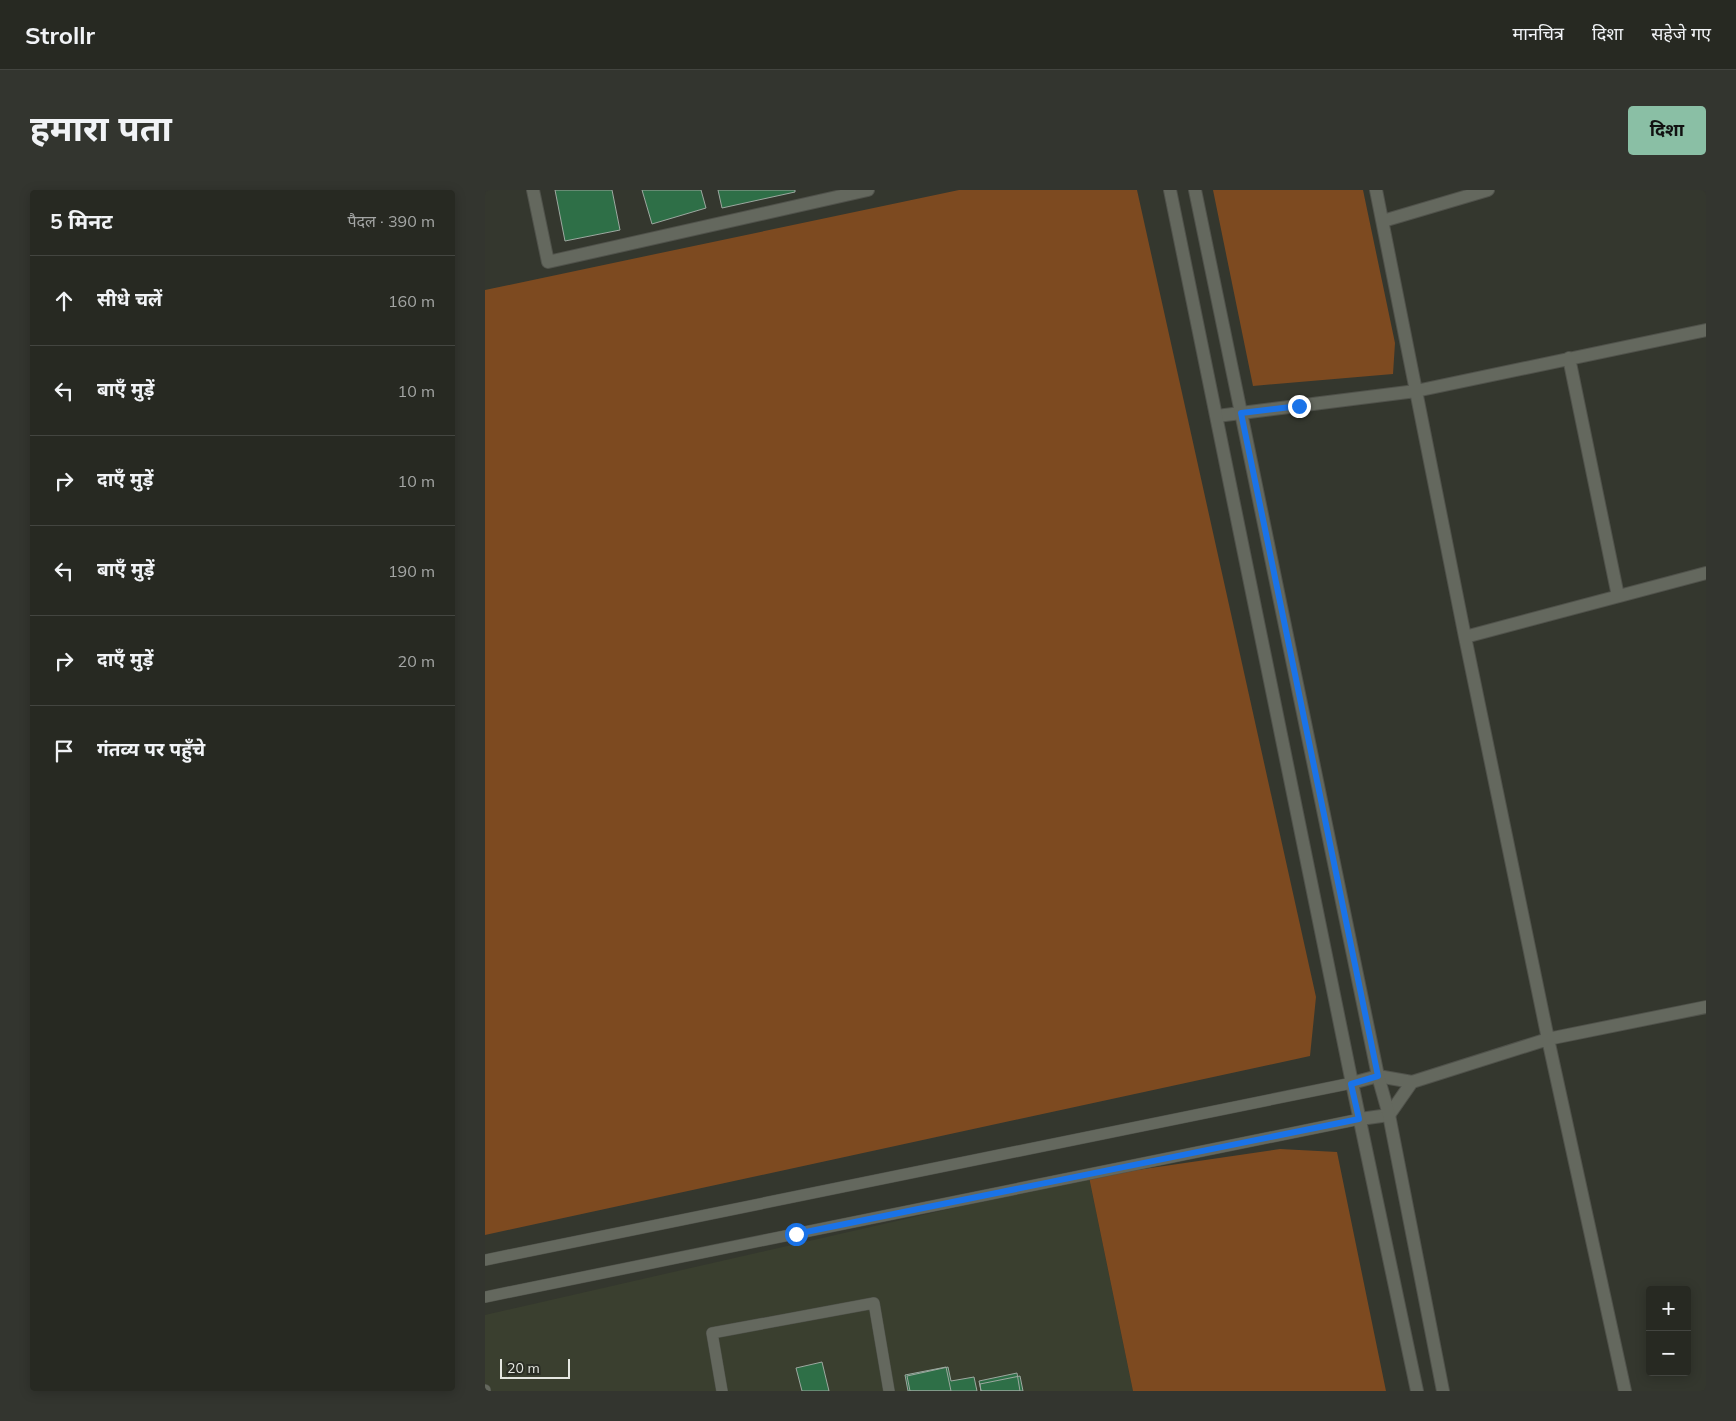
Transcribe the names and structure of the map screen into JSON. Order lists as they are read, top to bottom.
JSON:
{
  "scale_bar": "20 m",
  "page": {
    "header": "Strollr",
    "nav": ["मानचित्र", "दिशा", "सहेजे गए"],
    "title": "हमारा पता",
    "buttons": "दिशा",
    "heading": ["5 मिनट", "पैदल · 390 m"],
    "list": [
      ["सीधे चलें", "160 m"],
      ["बाएँ मुड़ें", "10 m"],
      ["दाएँ मुड़ें", "10 m"],
      ["बाएँ मुड़ें", "190 m"],
      ["दाएँ मुड़ें", "20 m"],
      "गंतव्य पर पहुँचे"
    ],
    "map_buttons": ["+", "−"],
    "scale": "20 m"
  }
}
